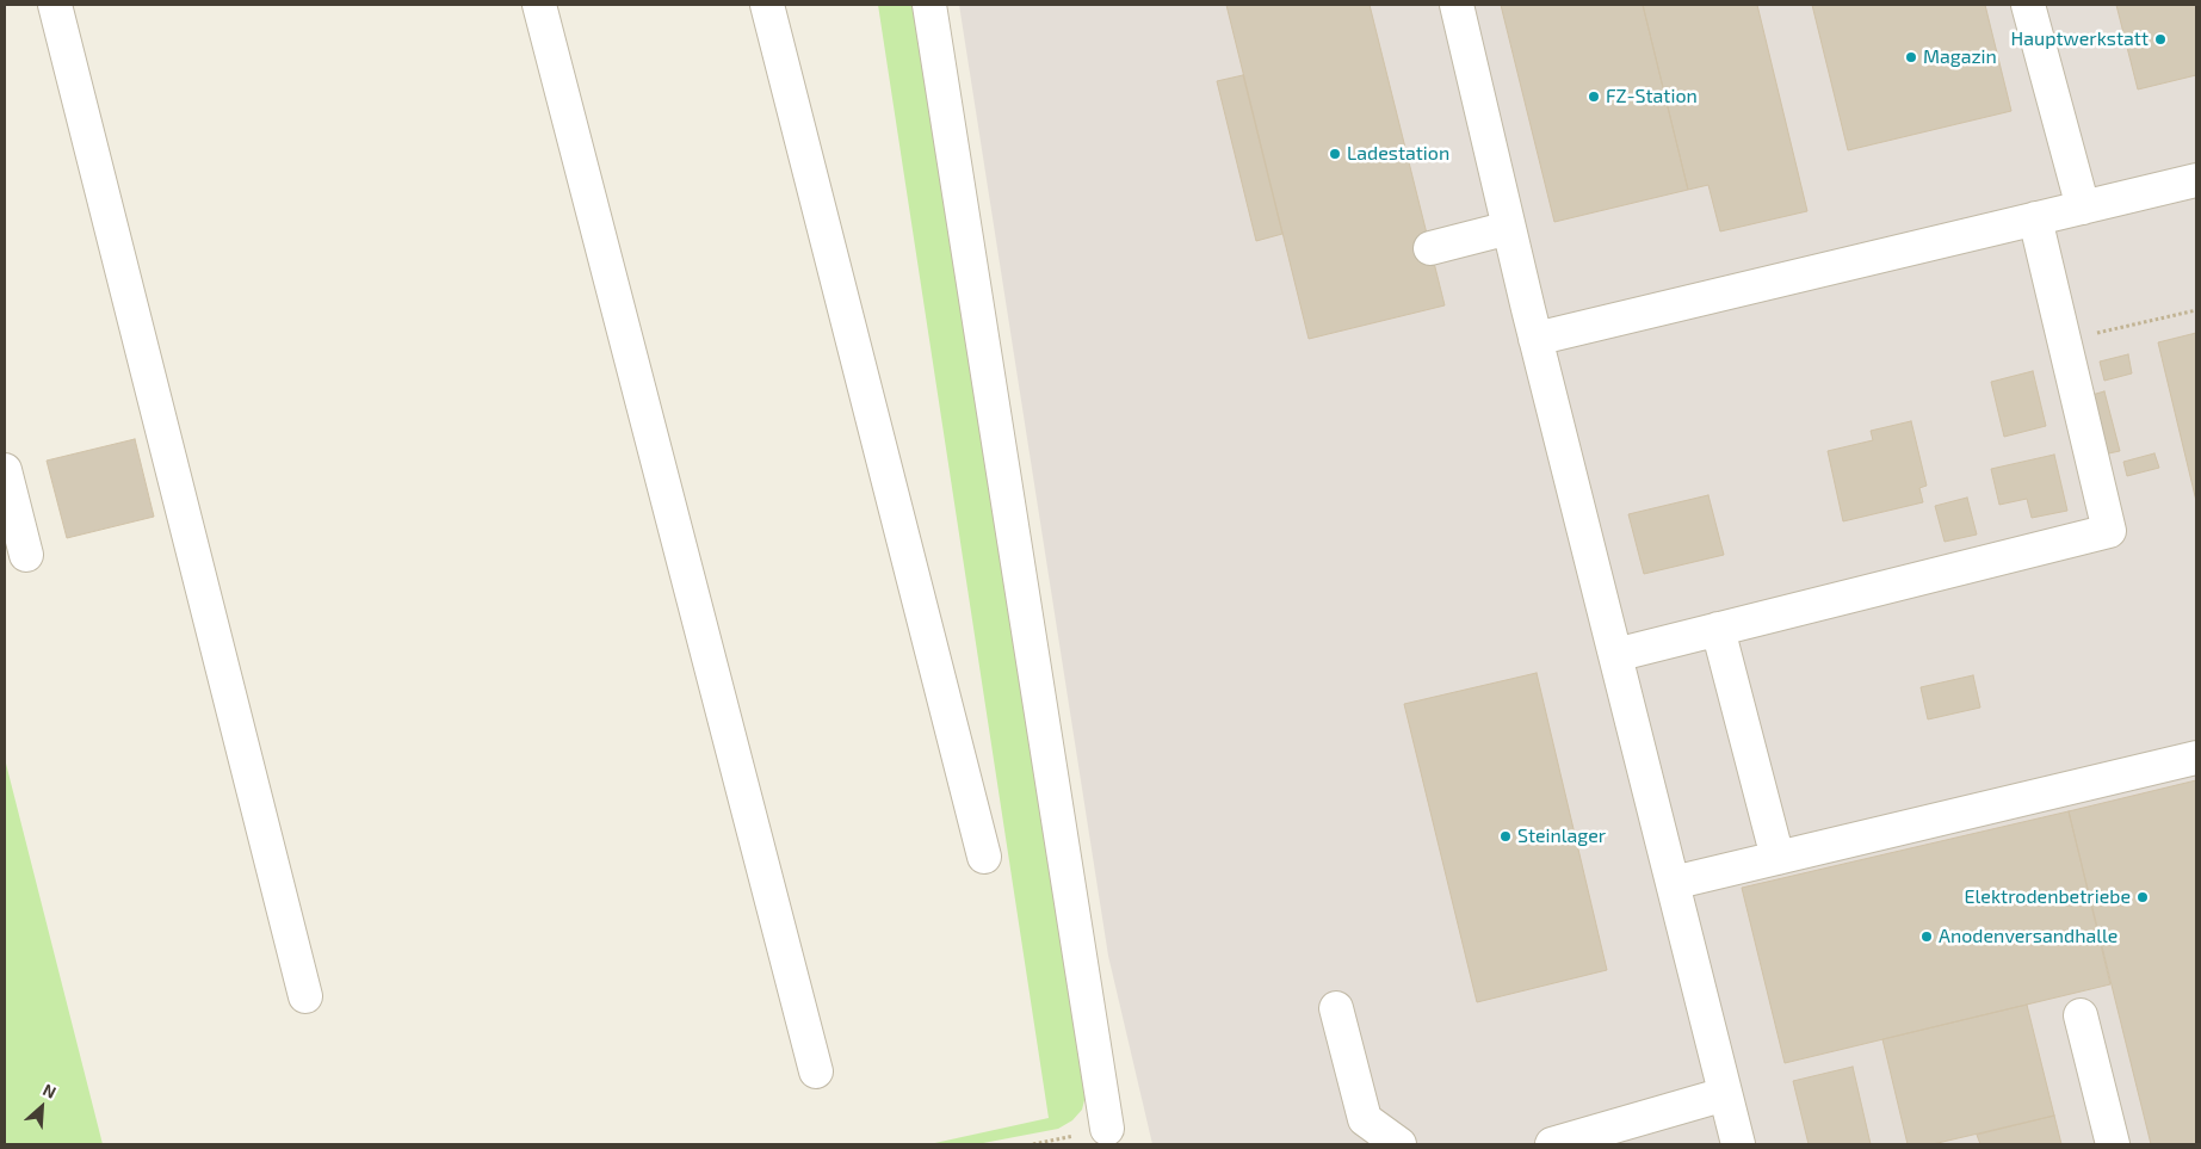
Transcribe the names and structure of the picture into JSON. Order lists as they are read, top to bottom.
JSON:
{
  "places": [
    "Hauptwerkstatt",
    "Magazin",
    "FZ-Station",
    "Ladestation",
    "Steinlager",
    "Elektrodenbetriebe",
    "Anodenversandhalle"
  ],
  "north": "top right"
}
